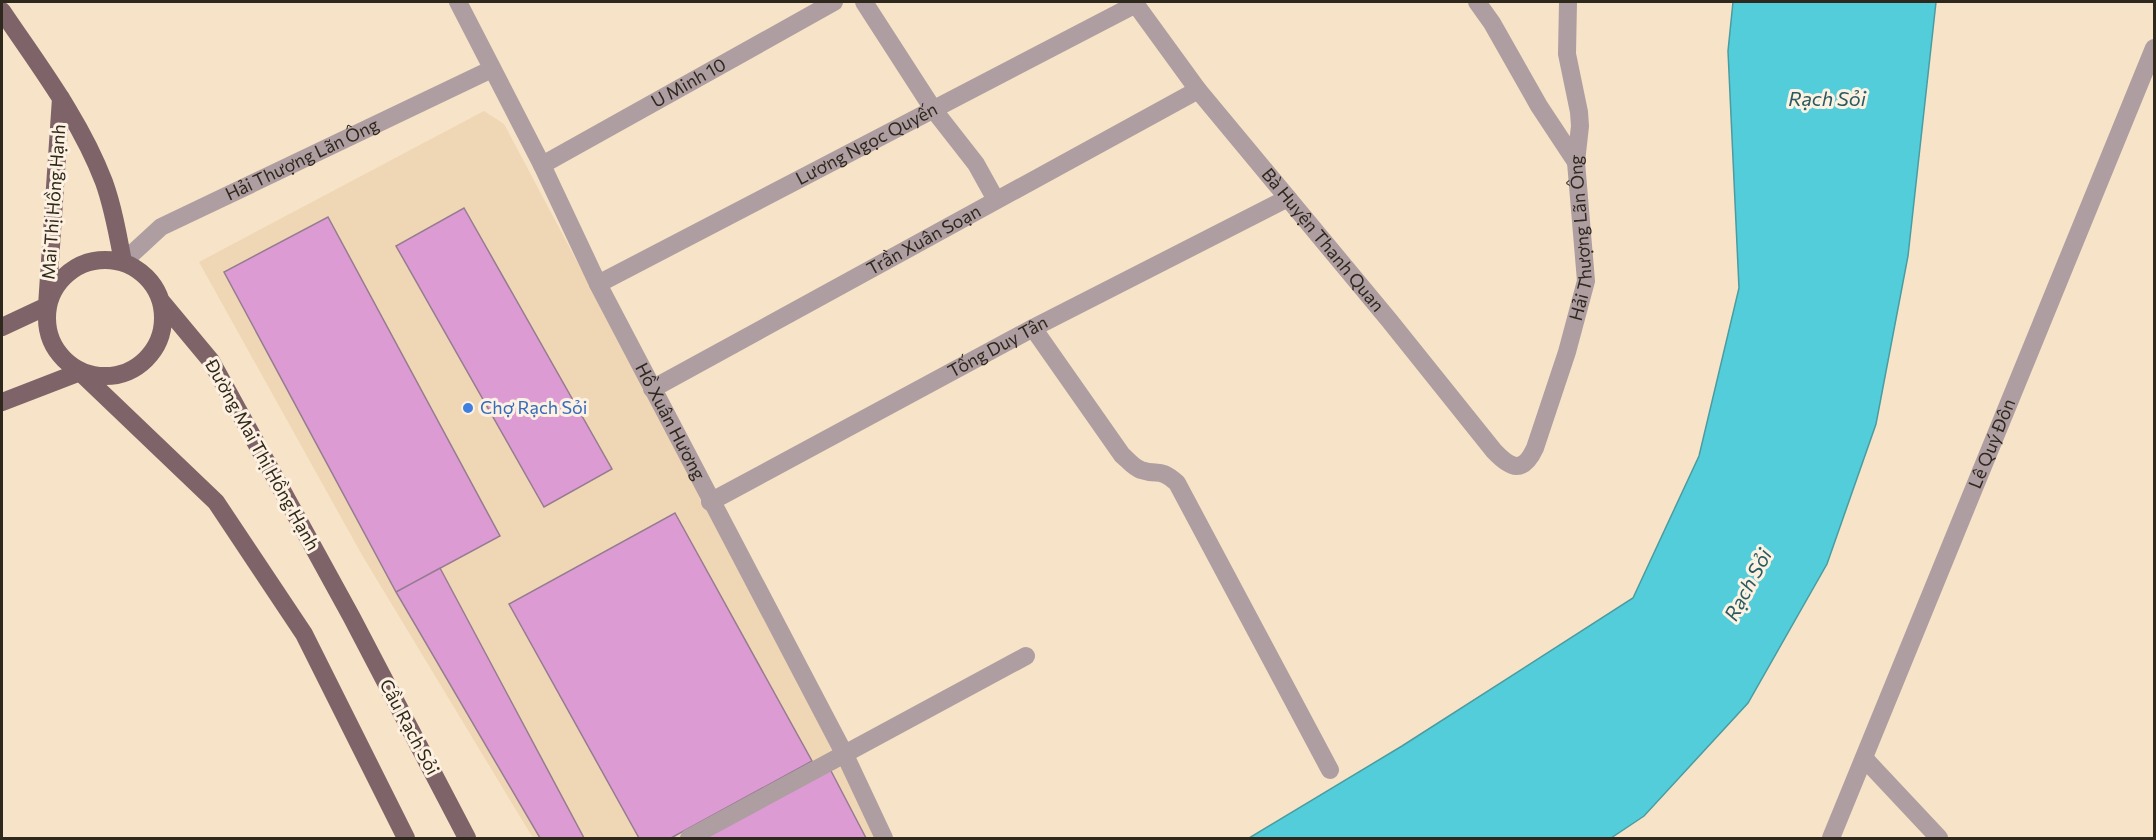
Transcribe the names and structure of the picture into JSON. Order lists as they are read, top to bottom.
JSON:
{
  "streets": {
    "main road": ["Mai Thị Hồng Hạnh", "Đường Mai Thị Hồng Hạnh", "Cầu Rạch Sỏi"],
    "street": [
      "U Minh 10",
      "Lương Ngọc Quyến",
      "Hải Thượng Lãn Ông",
      "Trần Xuân Soạn",
      "Bà Huyện Thanh Quan",
      "Tống Duy Tân",
      "Hồ Xuân Hương",
      "Lê Quý Đôn"
    ]
  },
  "crossings": [
    ["U Minh 10", "Hồ Xuân Hương"],
    ["Lương Ngọc Quyến", "Bà Huyện Thanh Quan"],
    ["Lương Ngọc Quyến", "Hồ Xuân Hương"],
    ["Hải Thượng Lãn Ông", "Mai Thị Hồng Hạnh"],
    ["Hải Thượng Lãn Ông", "Bà Huyện Thanh Quan"],
    ["Hải Thượng Lãn Ông", "Hồ Xuân Hương"],
    ["Hải Thượng Lãn Ông", "Đường Mai Thị Hồng Hạnh"],
    ["Mai Thị Hồng Hạnh", "Đường Mai Thị Hồng Hạnh"],
    ["Trần Xuân Soạn", "Bà Huyện Thanh Quan"],
    ["Trần Xuân Soạn", "Hồ Xuân Hương"],
    ["Bà Huyện Thanh Quan", "Tống Duy Tân"],
    ["Tống Duy Tân", "Hồ Xuân Hương"],
    ["Đường Mai Thị Hồng Hạnh", "Cầu Rạch Sỏi"]
  ],
  "water": ["Rạch Sỏi"],
  "places": ["Chợ Rạch Sỏi"]
}
